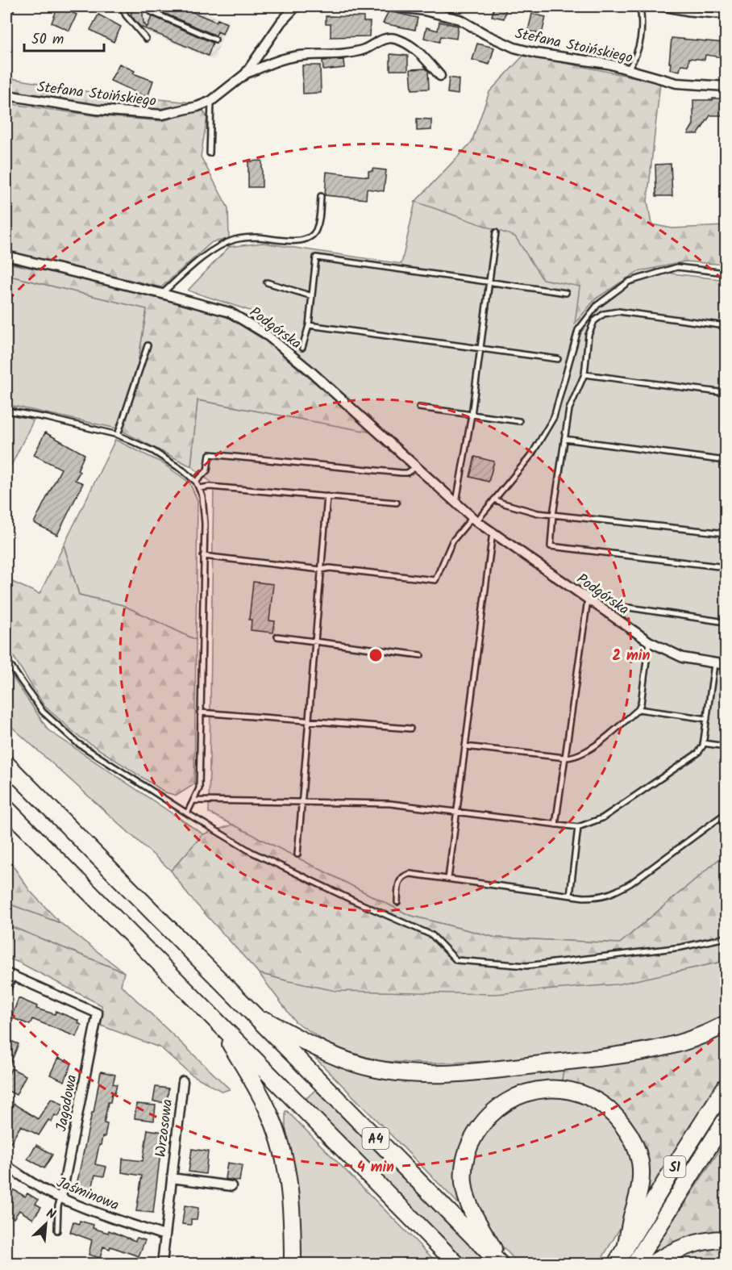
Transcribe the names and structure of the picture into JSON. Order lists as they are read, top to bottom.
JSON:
{
  "streets": {
    "highway": ["A4", "S1"],
    "street": [
      "Stefana Stoińskiego",
      "Podgórska",
      "Jagodowa",
      "Wrzosowa",
      "Jaśminowa"
    ]
  },
  "crossings": [
    ["Jagodowa", "Jaśminowa"],
    ["Wrzosowa", "Jaśminowa"]
  ],
  "scale_bar": "50 m",
  "north": "top right",
  "rings": ["2 min", "4 min"]
}
